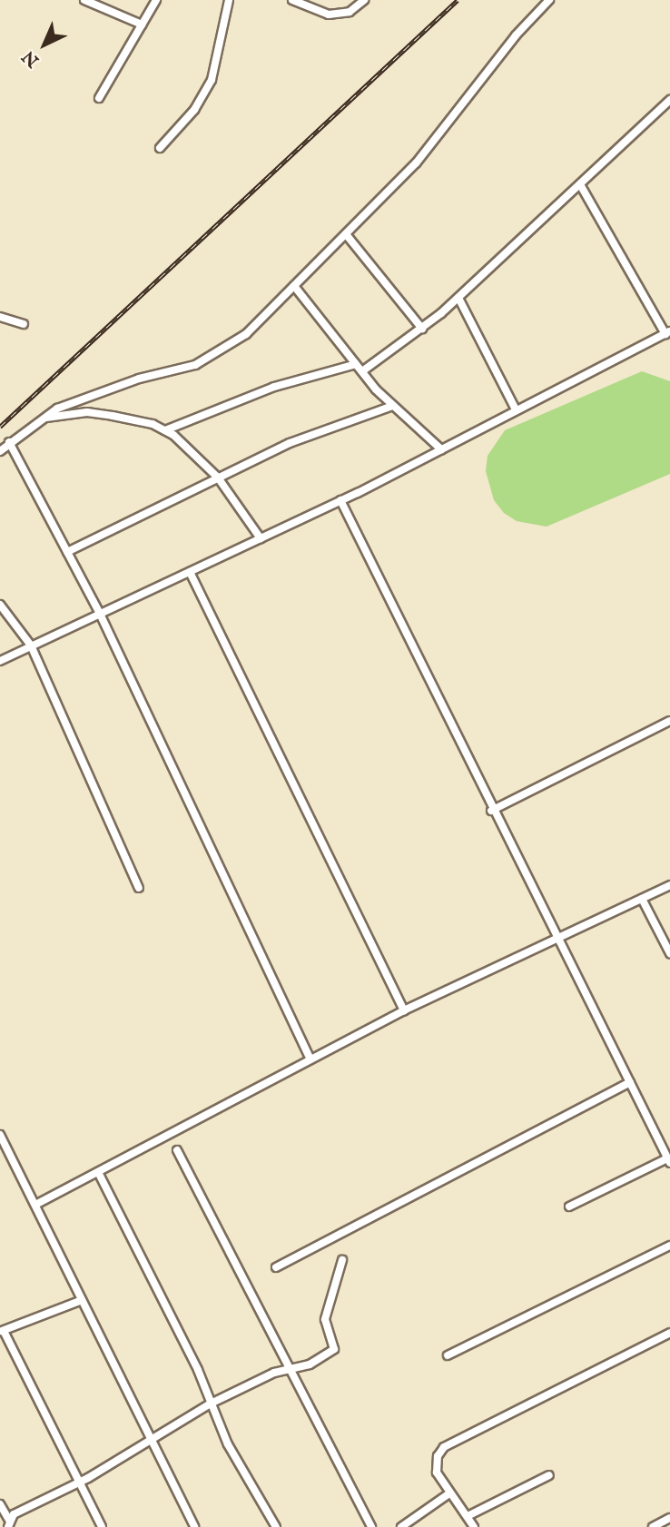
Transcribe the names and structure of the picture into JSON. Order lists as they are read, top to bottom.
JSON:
{
  "north": "bottom left"
}
